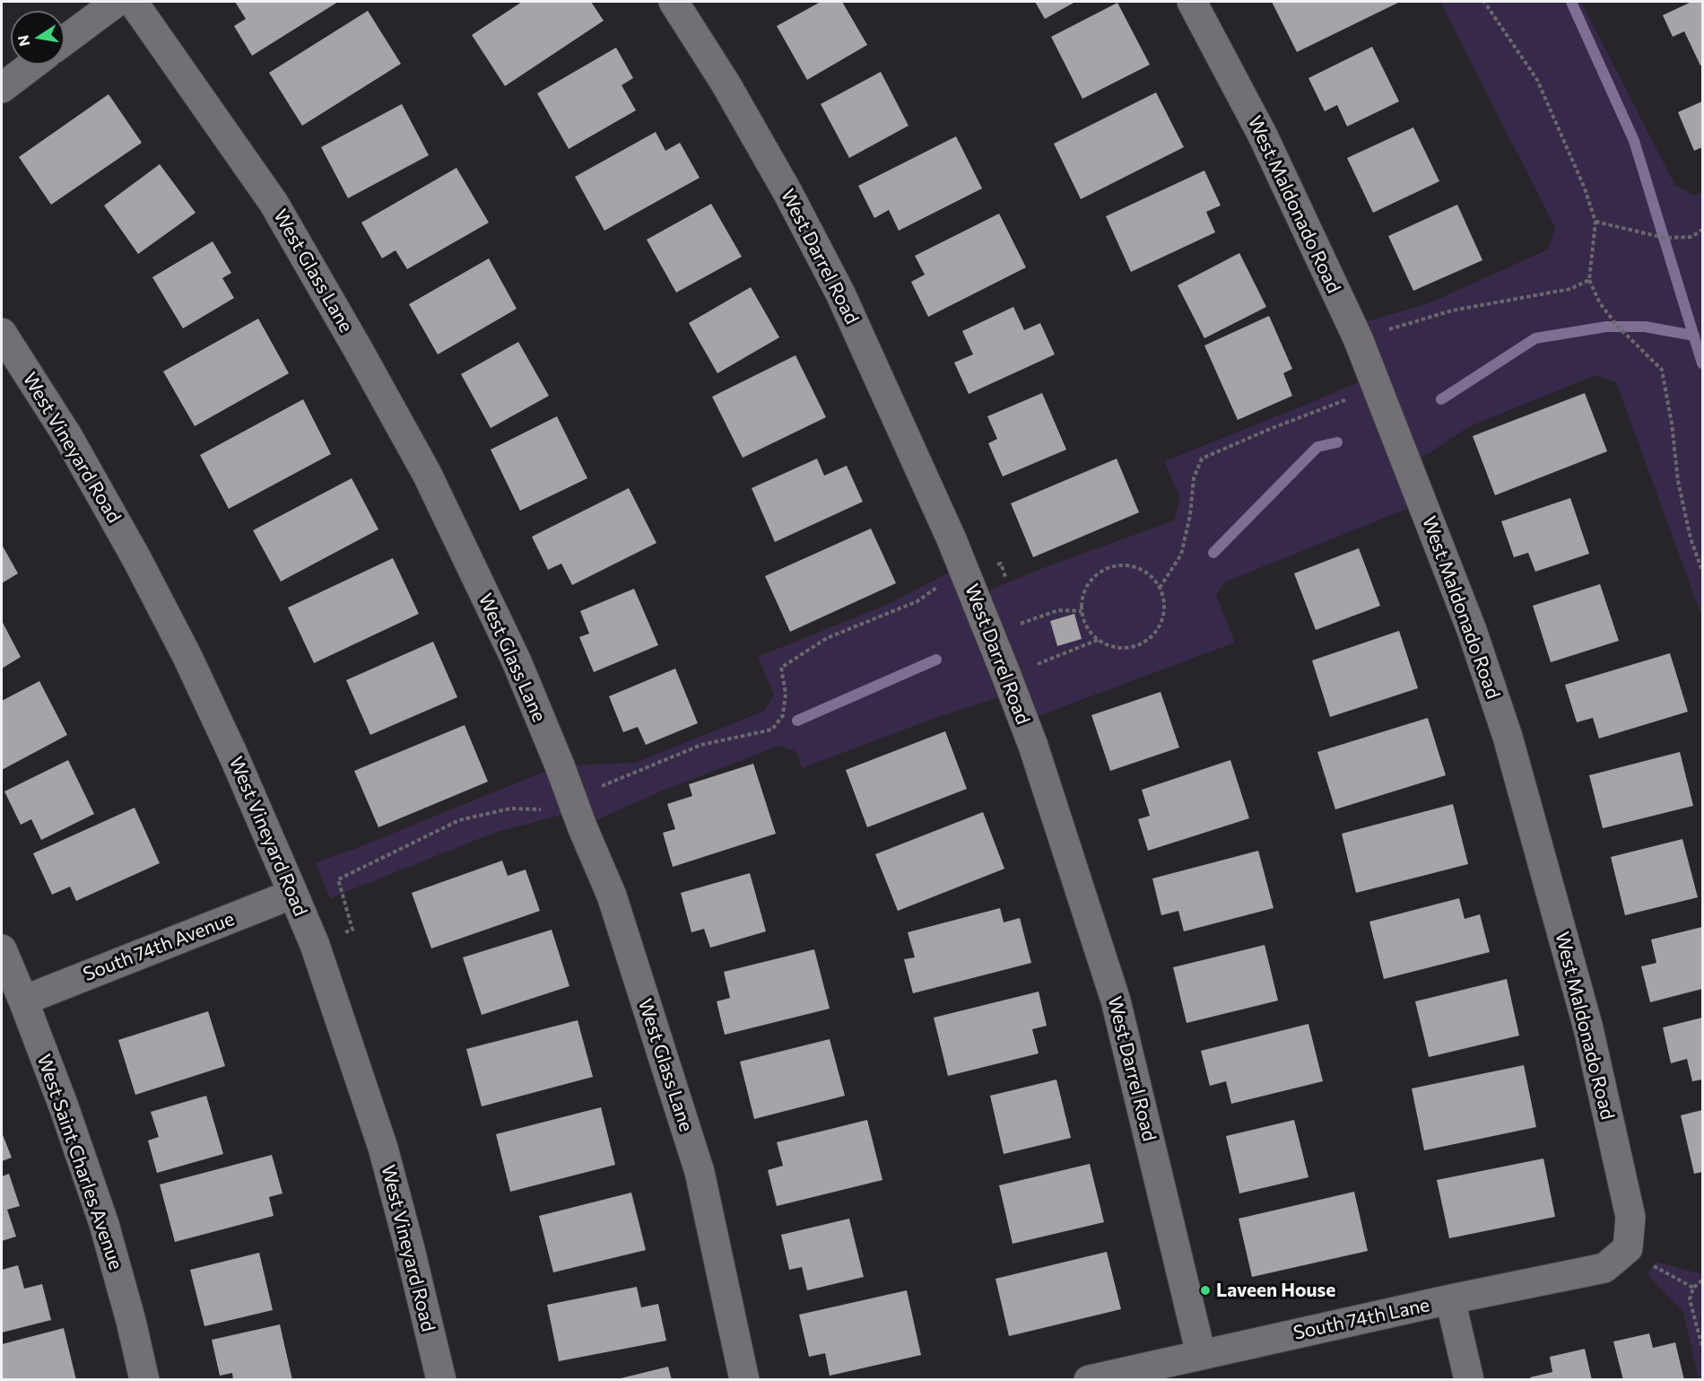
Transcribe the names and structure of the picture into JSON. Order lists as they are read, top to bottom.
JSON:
{
  "streets": {
    "street": [
      "West Maldonado Road",
      "West Darrel Road",
      "West Glass Lane",
      "West Vineyard Road",
      "South 74th Avenue",
      "West Saint Charles Avenue",
      "South 74th Lane"
    ]
  },
  "crossings": [
    ["West Maldonado Road", "South 74th Lane"],
    ["West Darrel Road", "South 74th Lane"],
    ["West Vineyard Road", "South 74th Avenue"],
    ["South 74th Avenue", "West Saint Charles Avenue"]
  ],
  "places": ["Laveen House"],
  "north": "left"
}
